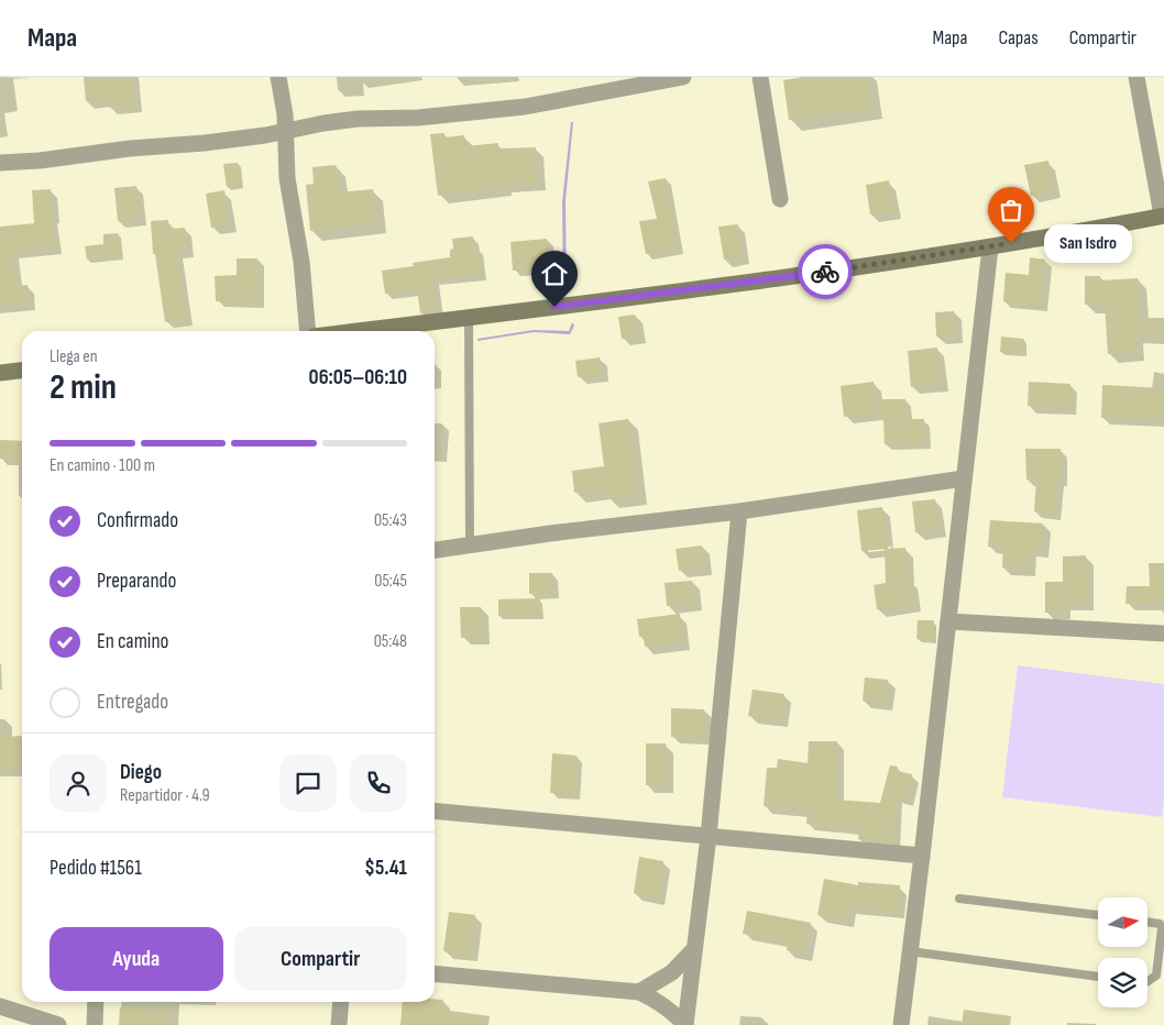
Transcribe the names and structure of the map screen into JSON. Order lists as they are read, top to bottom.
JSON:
{
  "places": ["San Isdro"],
  "north": "right",
  "page": {
    "header": "Mapa",
    "nav": ["Mapa", "Capas", "Compartir"],
    "bubble": "San Isdro",
    "heading": ["2 min", "Llega en", "06:05–06:10"],
    "panel": [
      "Diego",
      "Repartidor · 4.9",
      "Pedido #1561",
      "$5.41"
    ],
    "bar": "En camino · 100 m",
    "list": [
      ["Confirmado", "05:43"],
      ["Preparando", "05:45"],
      ["En camino", "05:48"],
      "Entregado"
    ],
    "buttons": ["Ayuda", "Compartir"]
  }
}
